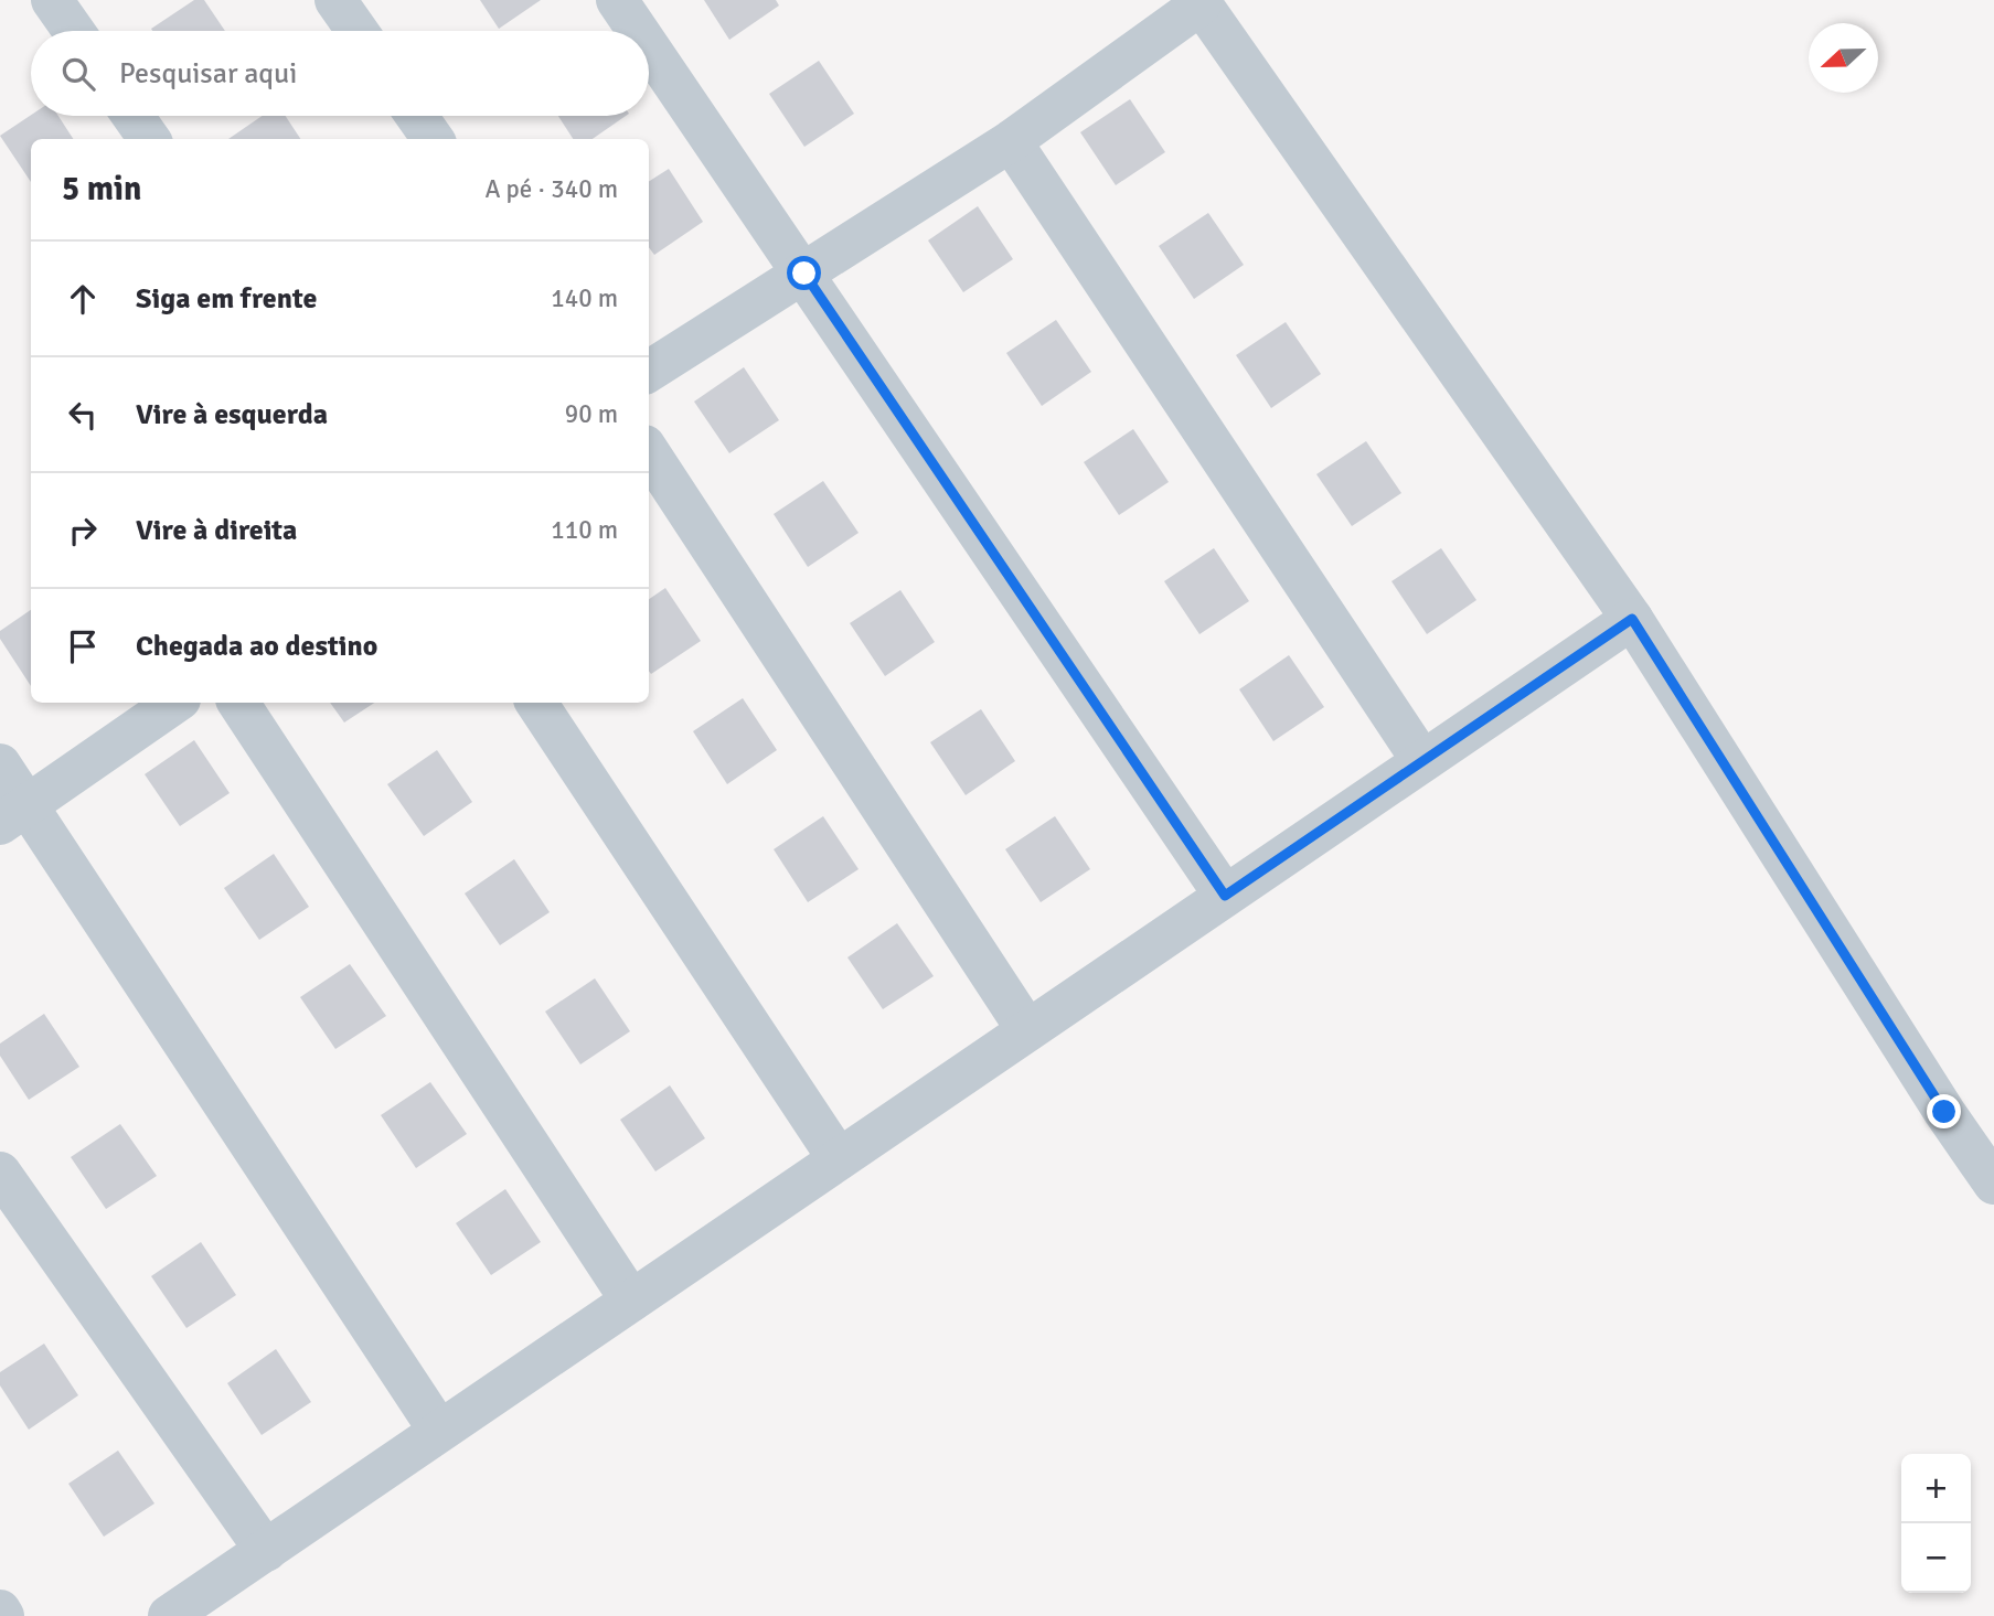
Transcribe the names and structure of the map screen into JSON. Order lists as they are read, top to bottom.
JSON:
{
  "north": "left",
  "page": {
    "search": "Pesquisar aqui",
    "heading": ["5 min", "A pé · 340 m"],
    "list": [
      ["Siga em frente", "140 m"],
      ["Vire à esquerda", "90 m"],
      ["Vire à direita", "110 m"],
      "Chegada ao destino"
    ],
    "map_buttons": ["+", "−"]
  }
}
